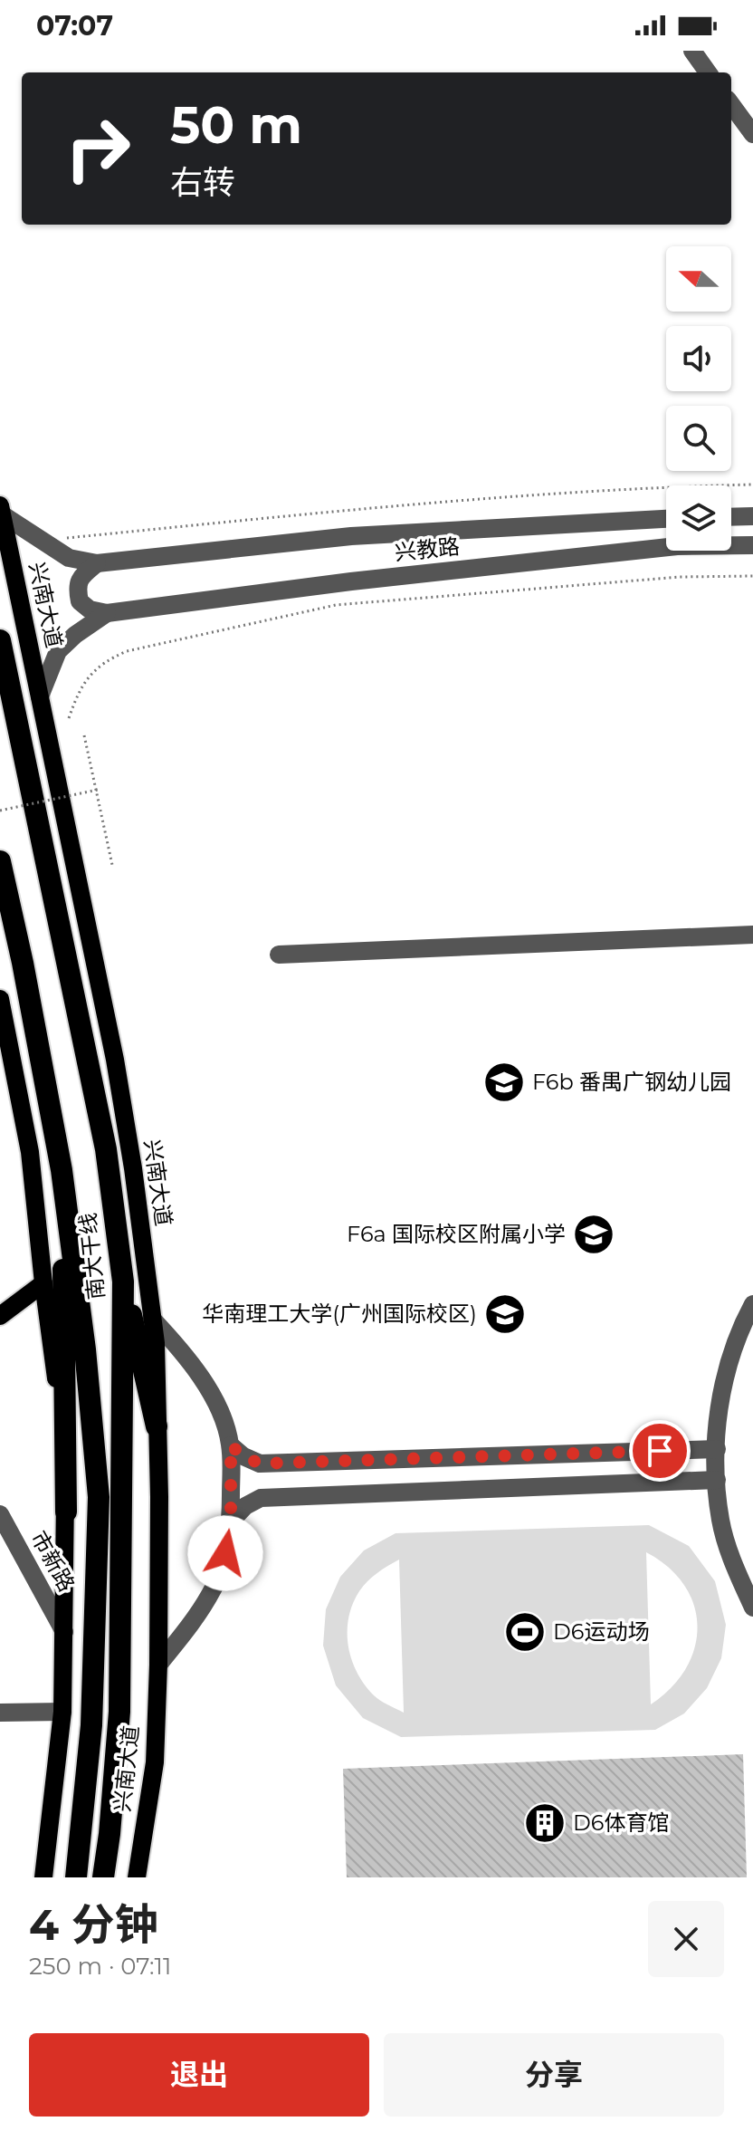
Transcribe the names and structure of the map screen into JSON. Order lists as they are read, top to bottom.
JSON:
{
  "streets": {
    "highway": ["南大干线"],
    "main road": ["兴南大道"],
    "street": ["兴教路", "市新路"]
  },
  "places": {
    "school or university": ["F6b 番禺广钢幼儿园", "F6a 国际校区附属小学", "华南理工大学(广州国际校区)"],
    "sports": ["D6运动场"],
    "building": ["D6体育馆"]
  },
  "north": "left",
  "page": {
    "status": "07:07",
    "turn": ["50 m", "右转"],
    "heading": ["4 分钟", "250 m · 07:11"],
    "buttons": ["退出", "分享"]
  }
}
